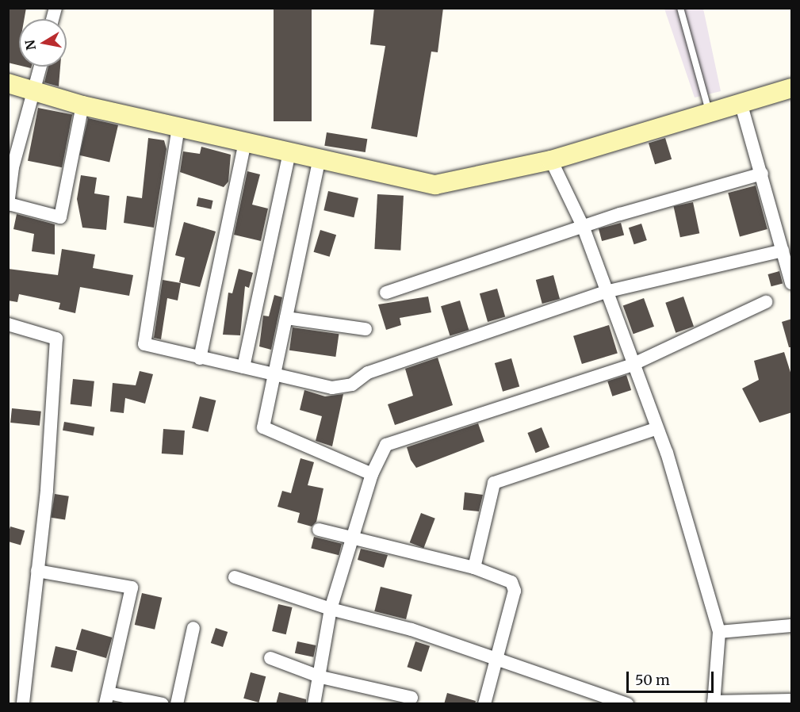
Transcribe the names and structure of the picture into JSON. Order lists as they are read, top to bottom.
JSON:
{
  "scale_bar": "50 m",
  "north": "left"
}
